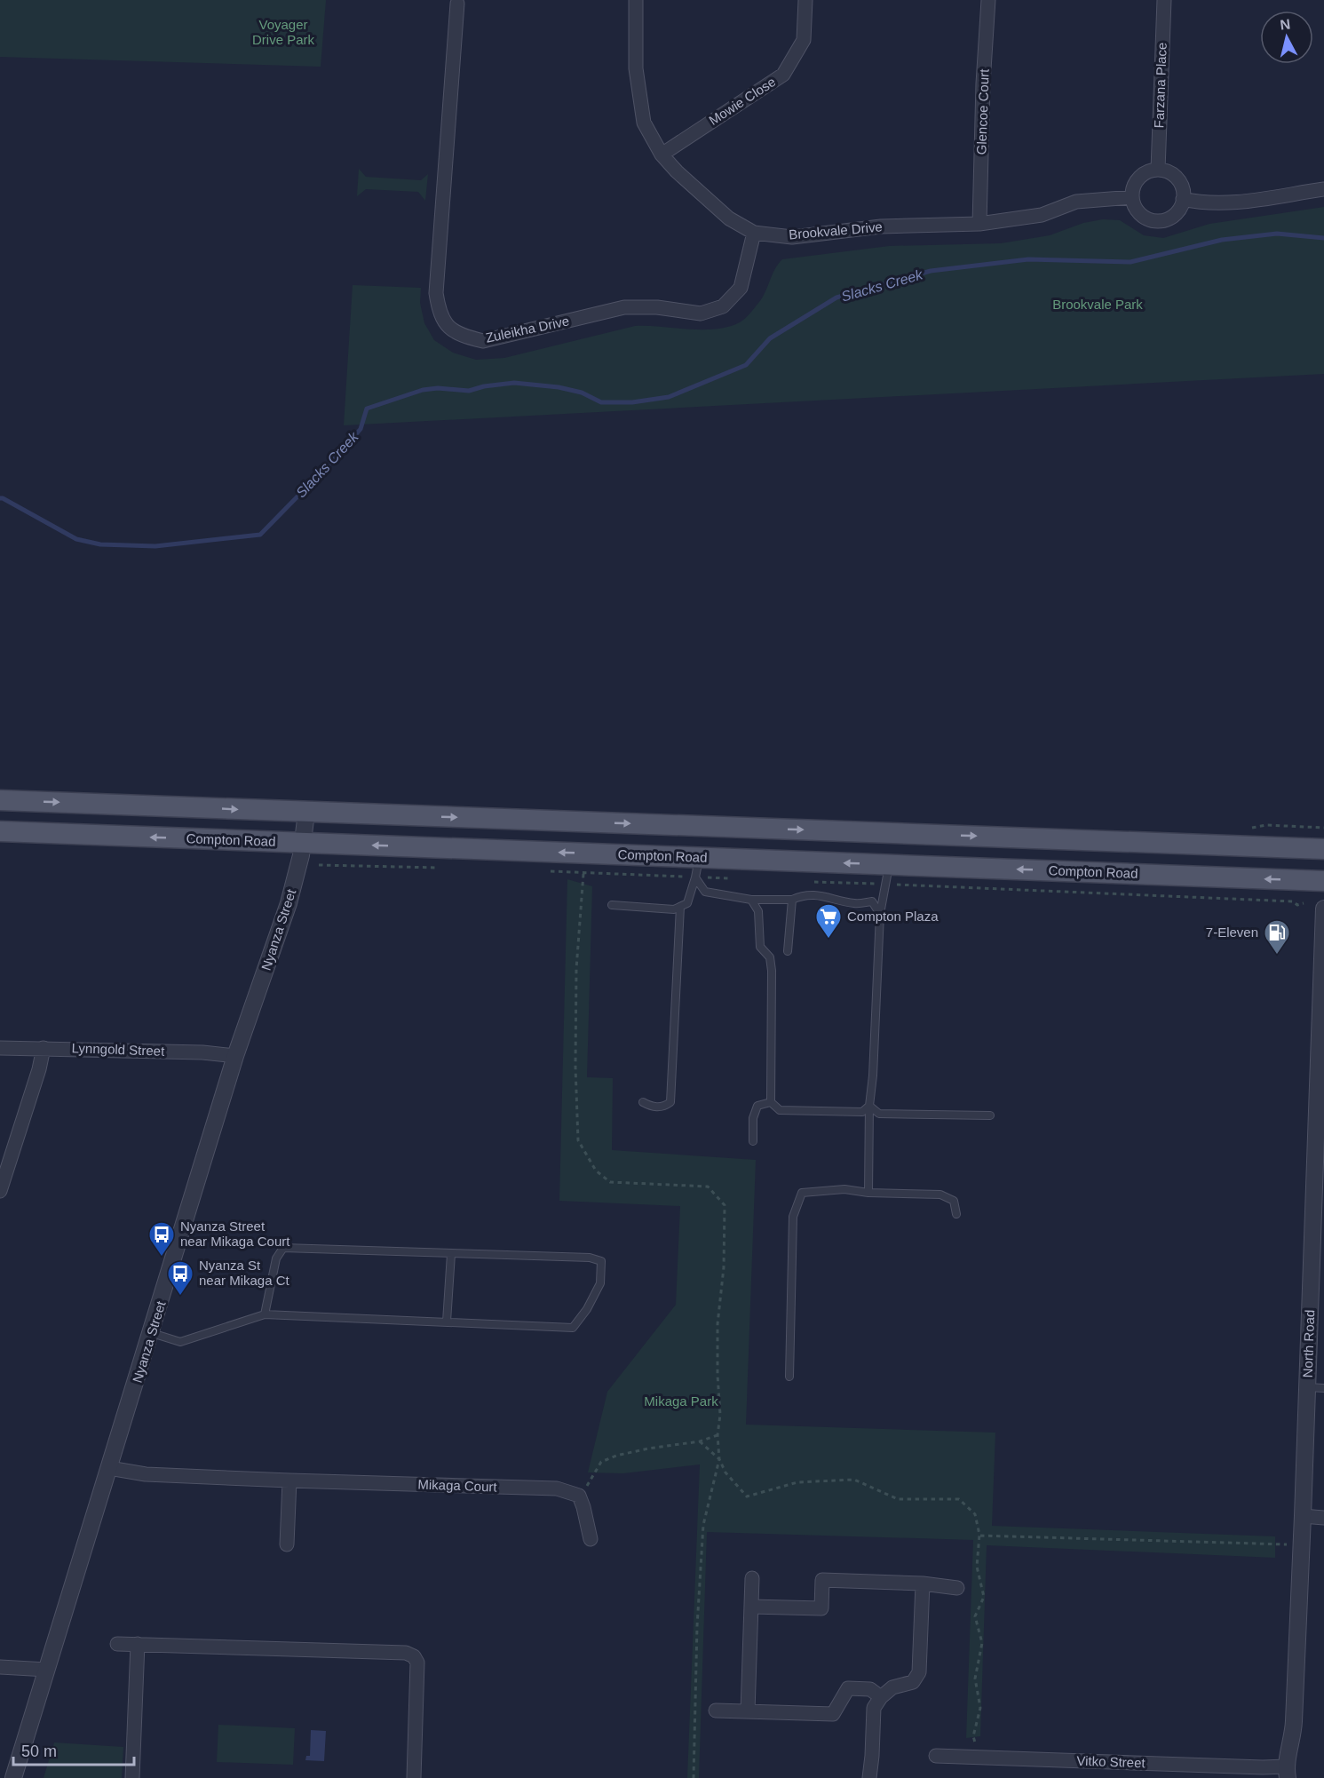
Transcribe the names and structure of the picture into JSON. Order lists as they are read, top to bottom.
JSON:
{
  "streets": {
    "main road": ["Compton Road"],
    "street": [
      "Farzana Place",
      "Mowie Close",
      "Glencoe Court",
      "Brookvale Drive",
      "Zuleikha Drive",
      "Nyanza Street",
      "Lynngold Street",
      "North Road",
      "Mikaga Court",
      "Vitko Street"
    ]
  },
  "crossings": [
    ["Farzana Place", "Brookvale Drive"],
    ["Mowie Close", "Brookvale Drive"],
    ["Glencoe Court", "Brookvale Drive"],
    ["Brookvale Drive", "Zuleikha Drive"],
    ["Compton Road", "Nyanza Street"],
    ["Nyanza Street", "Lynngold Street"],
    ["Nyanza Street", "Mikaga Court"],
    ["North Road", "Vitko Street"]
  ],
  "water": ["Slacks Creek"],
  "parks": ["Voyager Drive Park", "Brookvale Park", "Mikaga Park"],
  "places": {
    "supermarket": ["Compton Plaza"],
    "fuel station": ["7-Eleven"],
    "bus stop": ["Nyanza Street near Mikaga Court", "Nyanza St near Mikaga Ct"]
  },
  "scale_bar": "50 m",
  "north": "top"
}
